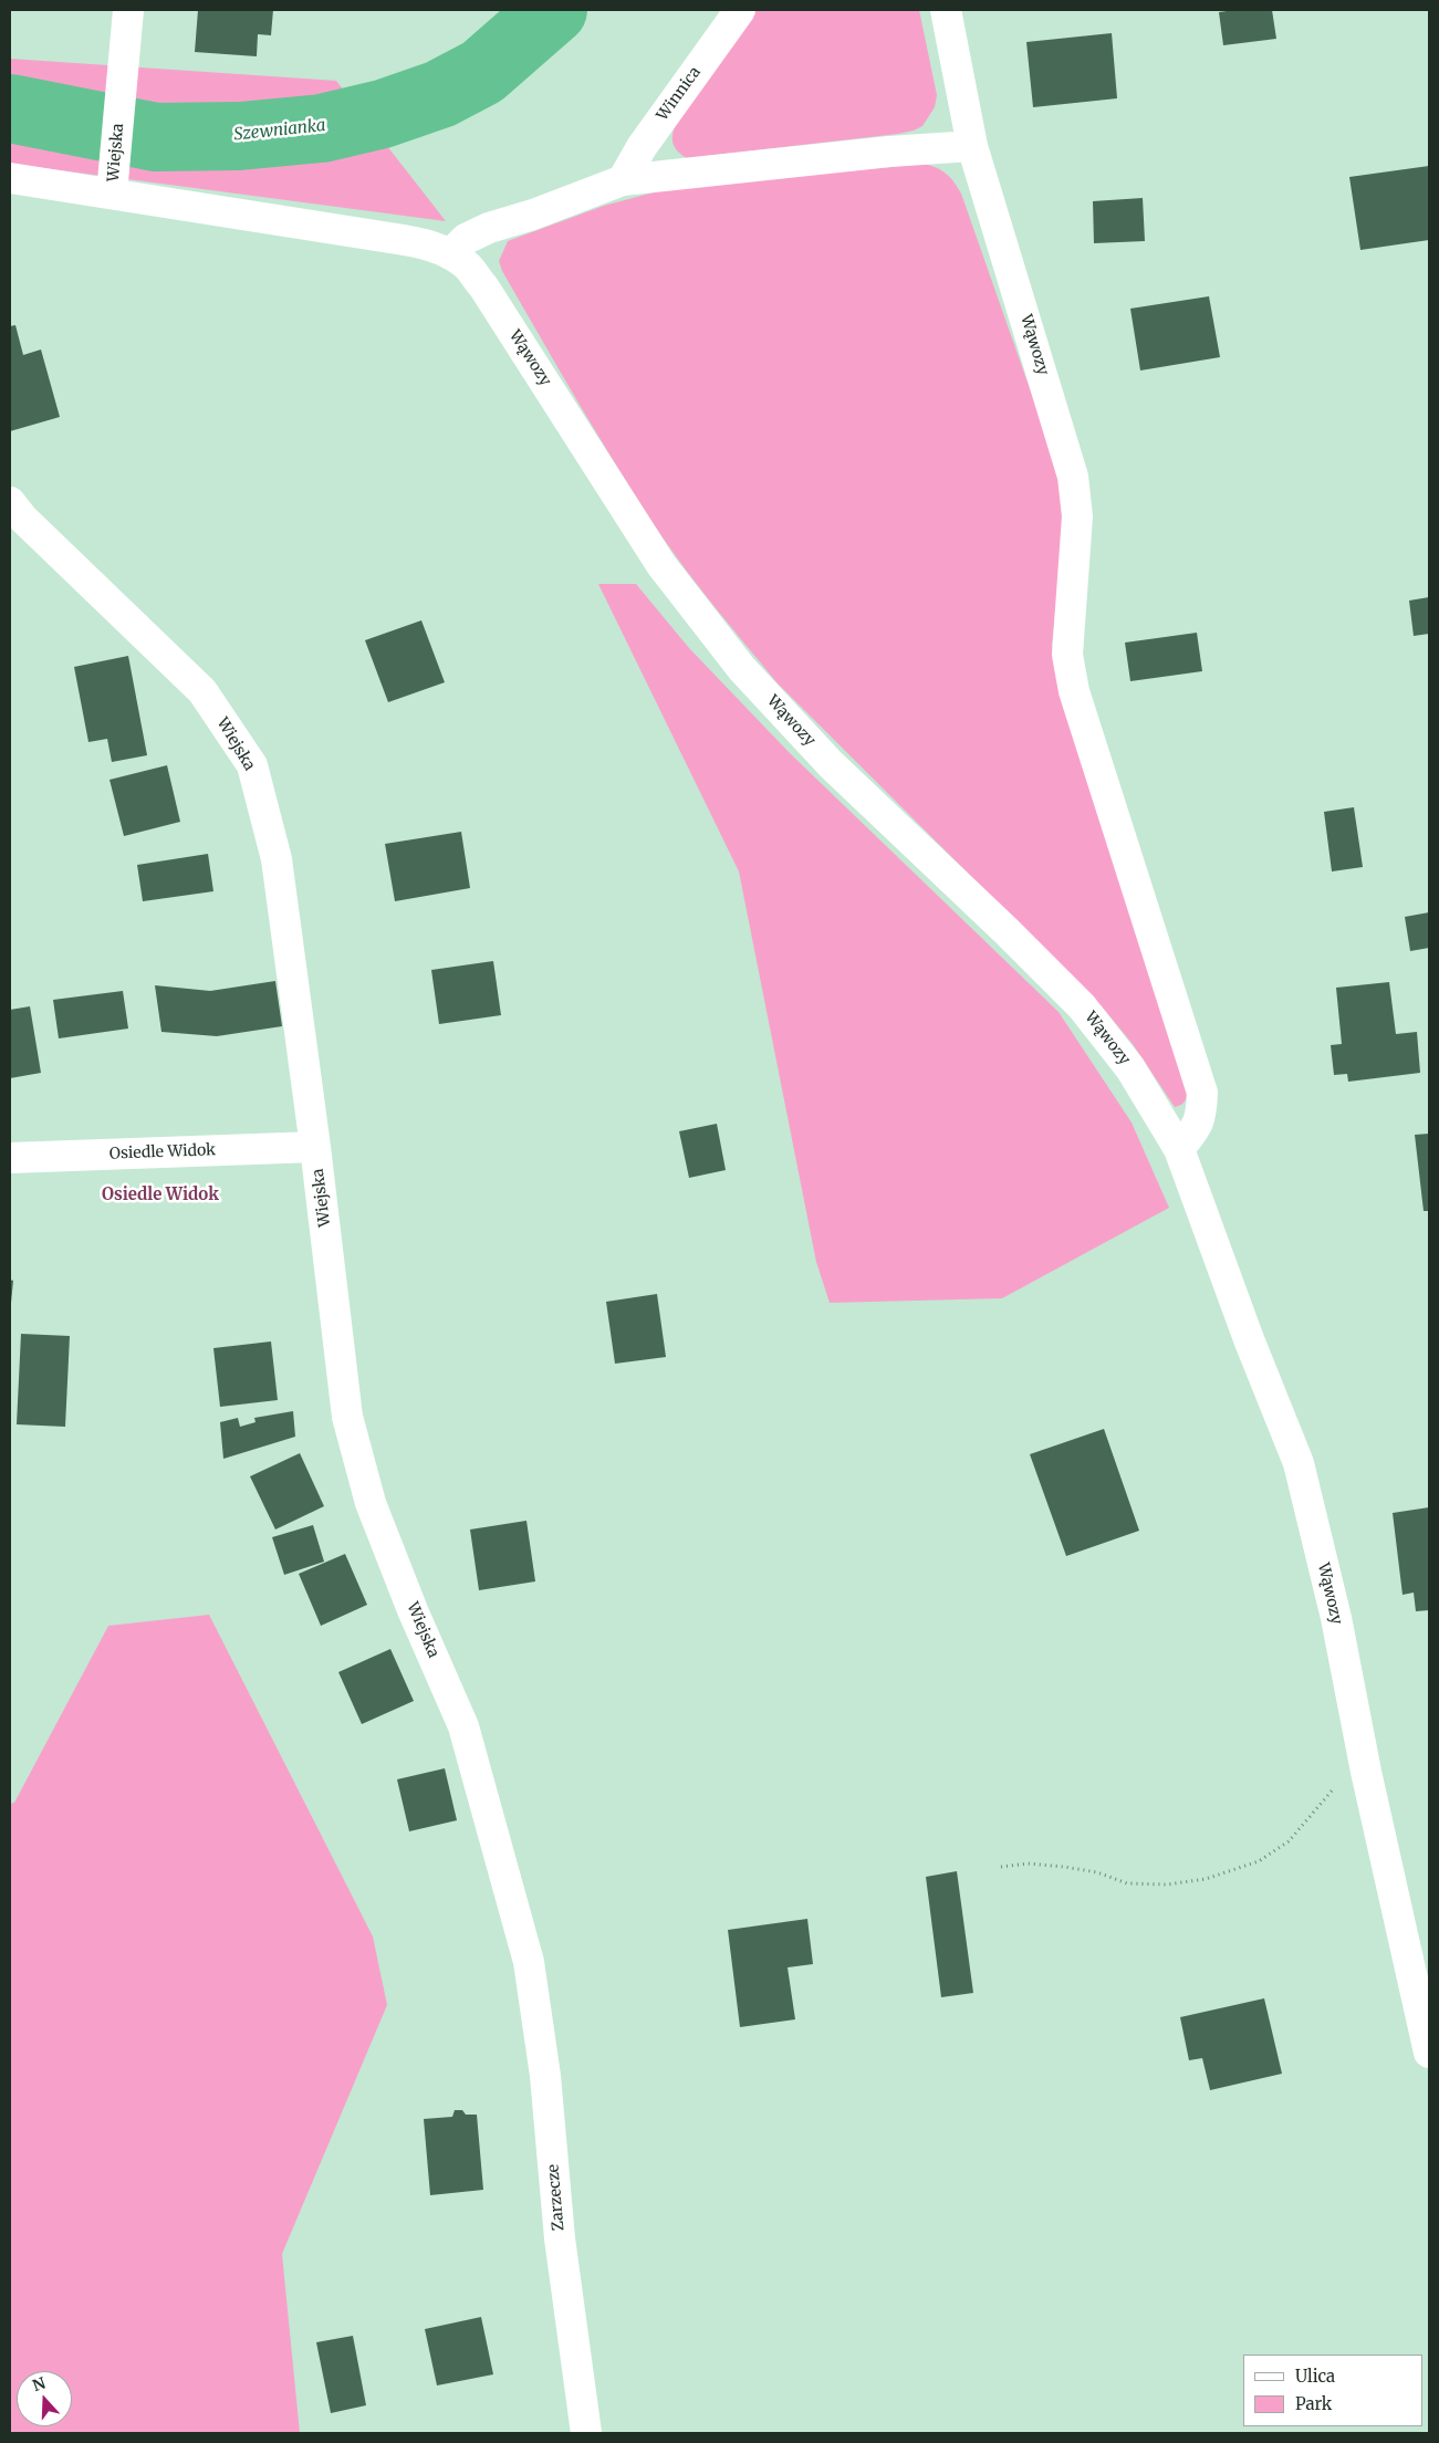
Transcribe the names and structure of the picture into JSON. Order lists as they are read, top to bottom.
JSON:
{
  "streets": {
    "street": [
      "Winnica",
      "Wiejska",
      "Wąwozy",
      "Osiedle Widok",
      "Zarzecze"
    ]
  },
  "crossings": [
    ["Wiejska", "Wąwozy"],
    ["Wiejska", "Osiedle Widok"],
    ["Wiejska", "Zarzecze"]
  ],
  "districts": ["Osiedle Widok"],
  "water": ["Szewnianka"],
  "legend": ["Ulica", "Park"],
  "north": "top"
}
